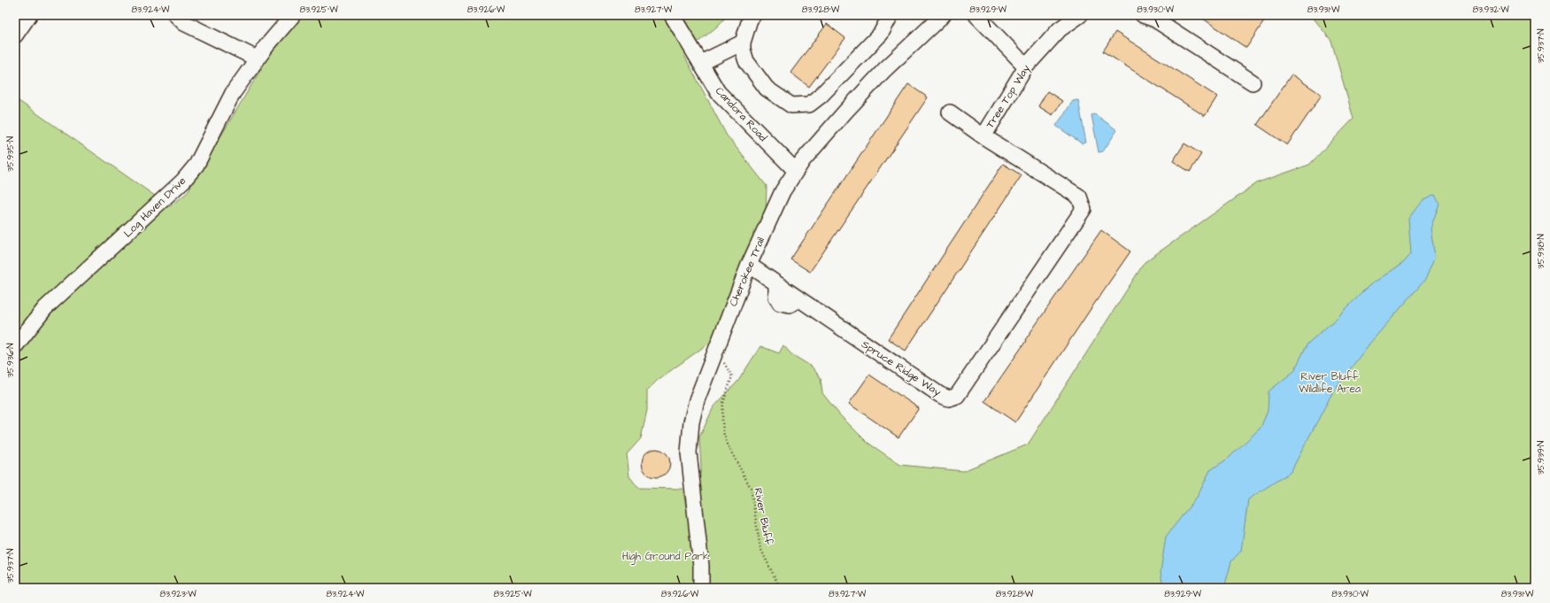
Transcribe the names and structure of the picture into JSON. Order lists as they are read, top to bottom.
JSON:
{
  "streets": {
    "street": [
      "Tree Top Way",
      "Candora Road",
      "Log Haven Drive",
      "Cherokee Trail",
      "Spruce Ridge Way"
    ],
    "path": ["River Bluff"]
  },
  "crossings": [
    ["Tree Top Way", "Spruce Ridge Way"],
    ["Candora Road", "Cherokee Trail"],
    ["Cherokee Trail", "Spruce Ridge Way"],
    ["Cherokee Trail", "River Bluff"]
  ],
  "parks": ["River Bluff Wildlife Area", "High Ground Park"],
  "coordinates": [
    "83.924°W",
    "83.925°W",
    "83.926°W",
    "83.927°W",
    "83.928°W",
    "83.929°W",
    "83.930°W",
    "83.931°W",
    "83.932°W",
    "35.937°N",
    "35.935°N",
    "35.938°N",
    "35.936°N",
    "35.939°N",
    "83.923°W"
  ]
}
